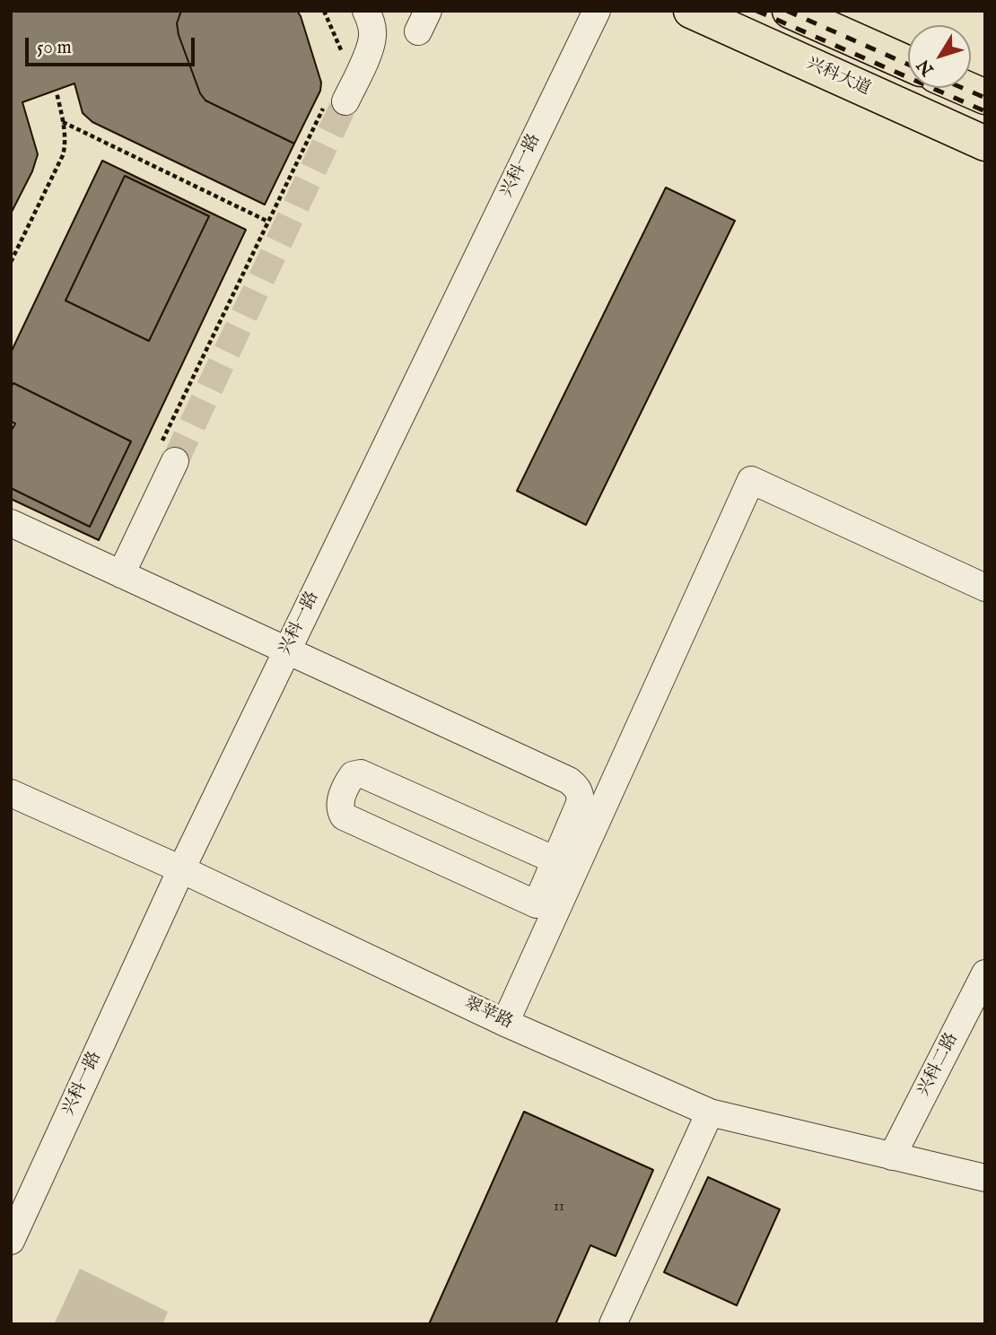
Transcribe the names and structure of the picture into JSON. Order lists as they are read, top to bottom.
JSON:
{
  "streets": {
    "main road": ["兴科大道"],
    "street": ["兴科一路", "翠苹路", "兴科二路"]
  },
  "crossings": [
    ["兴科一路", "翠苹路"],
    ["翠苹路", "兴科二路"]
  ],
  "house_numbers": ["11"],
  "scale_bar": "50 m",
  "north": "bottom left"
}
